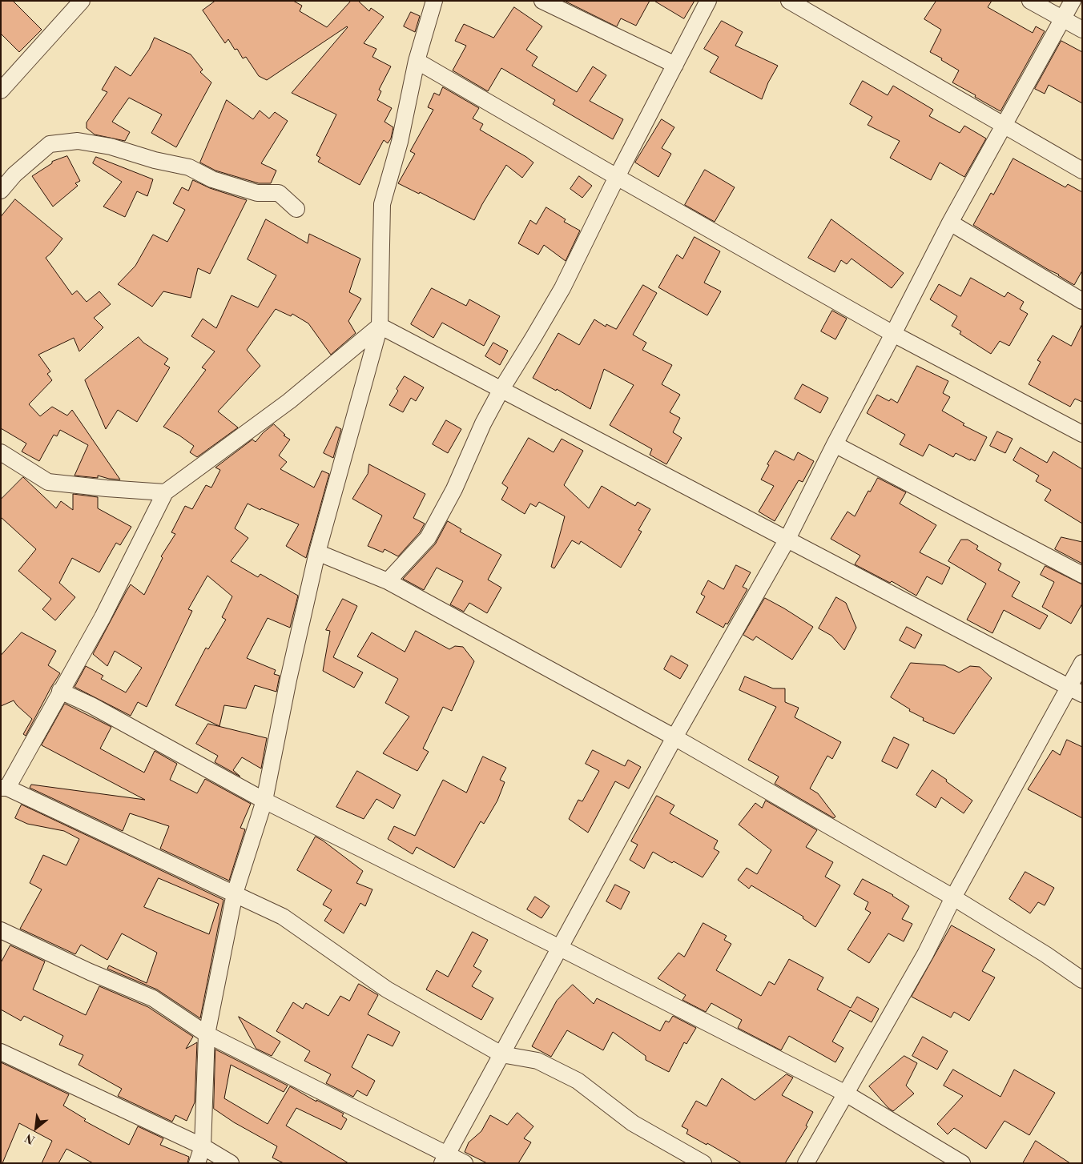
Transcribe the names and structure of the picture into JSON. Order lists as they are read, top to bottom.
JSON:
{
  "north": "bottom left"
}
